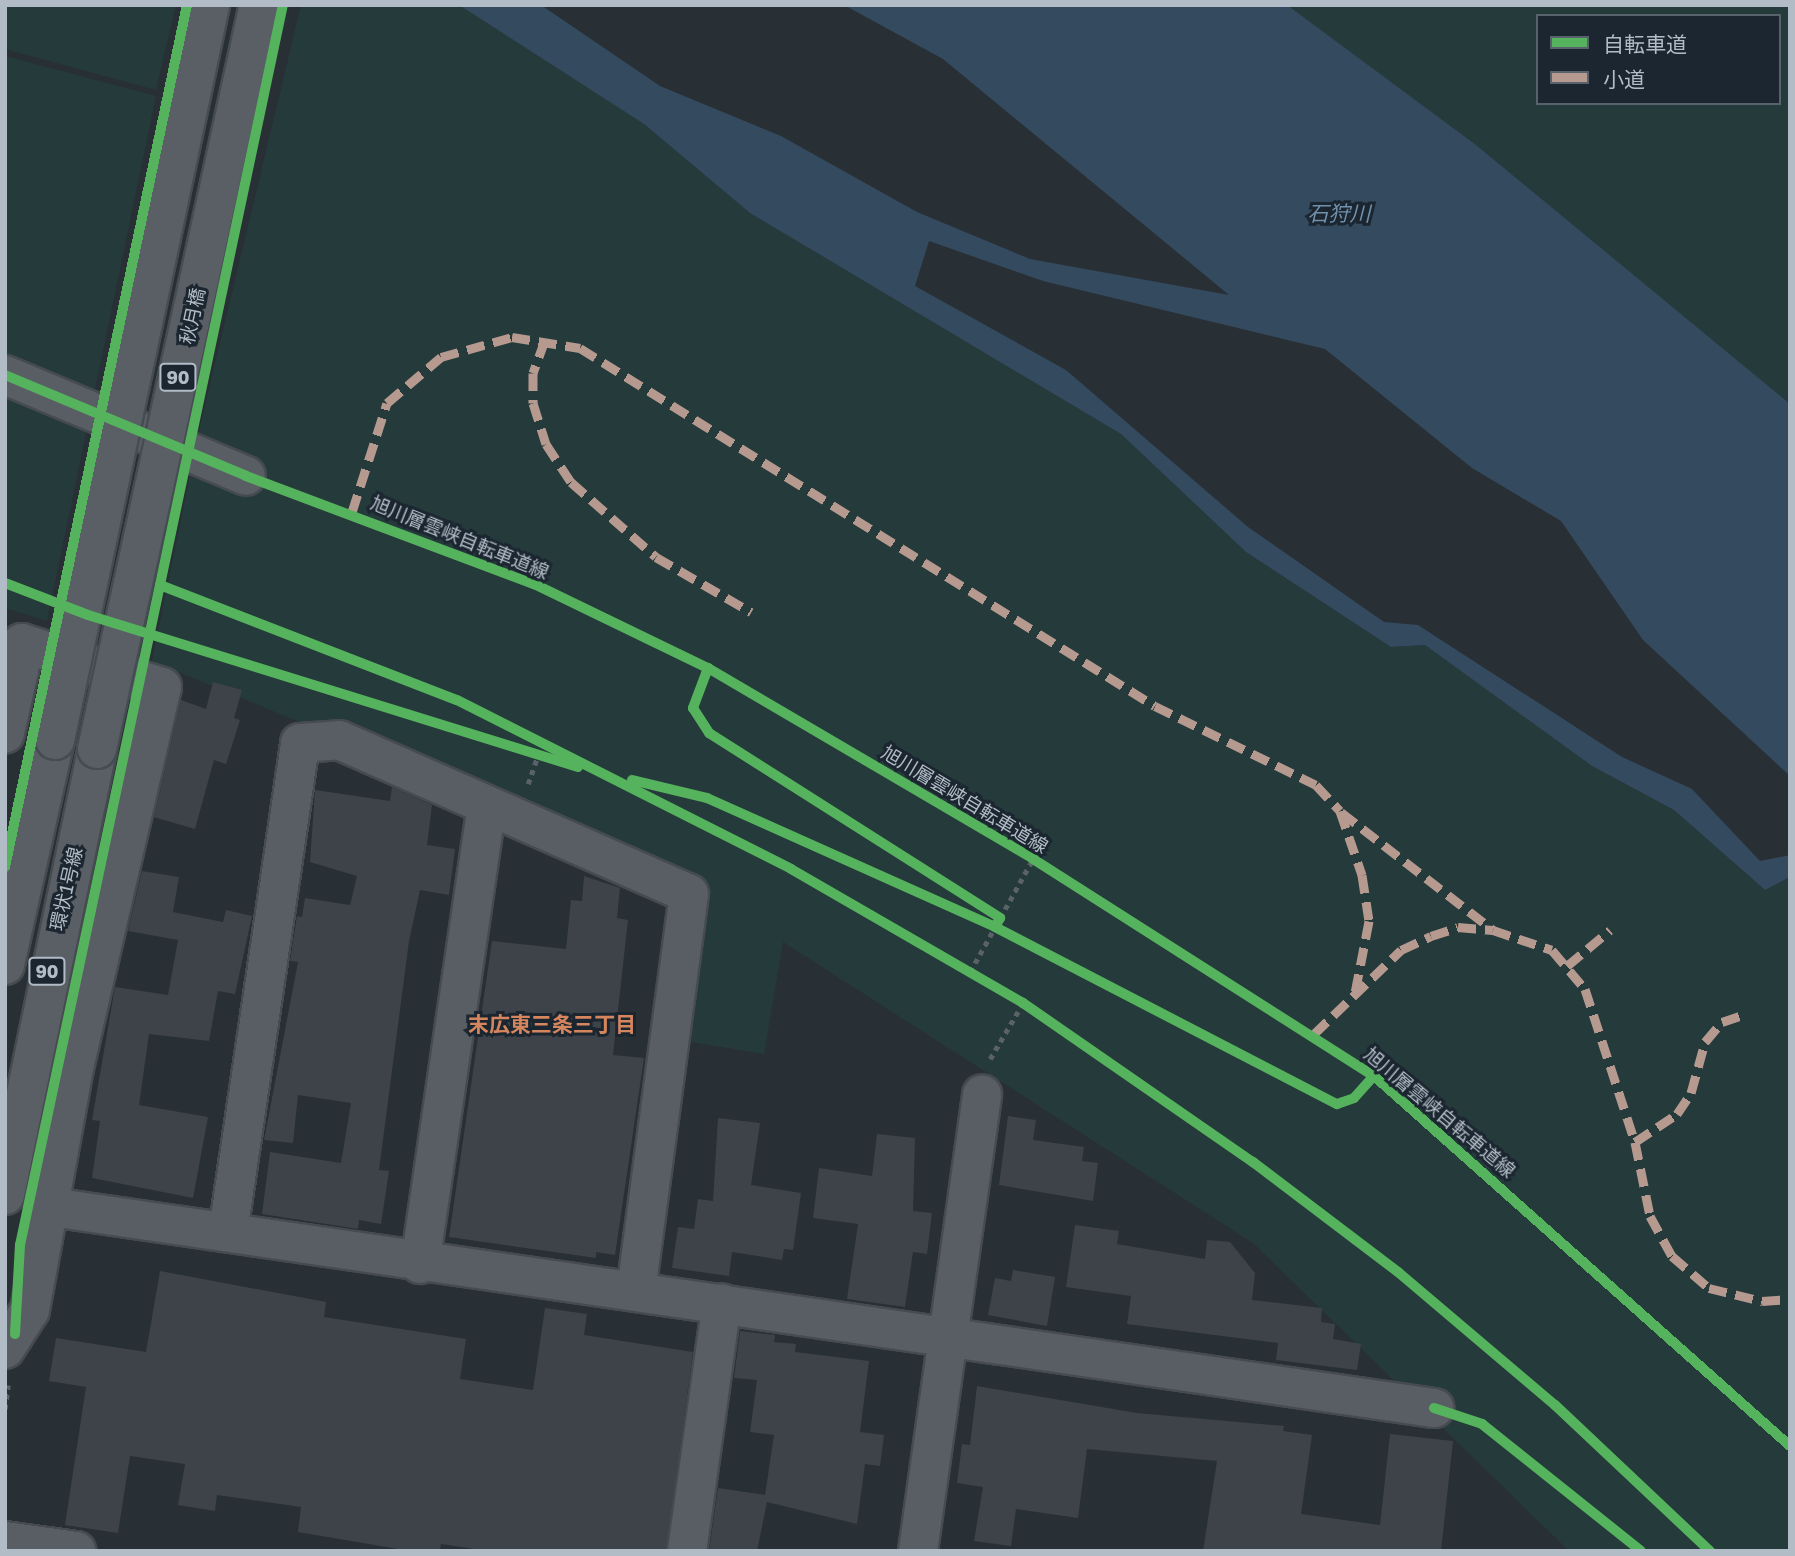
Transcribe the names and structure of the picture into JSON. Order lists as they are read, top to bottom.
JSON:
{
  "streets": {
    "main road": ["秋月橋", "90", "環状1号線"],
    "cycle path": ["旭川層雲峡自転車道線"]
  },
  "crossings": [
    ["秋月橋", "環状1号線"]
  ],
  "districts": ["末広東三条三丁目"],
  "water": ["石狩川"],
  "legend": ["自転車道", "小道"]
}
